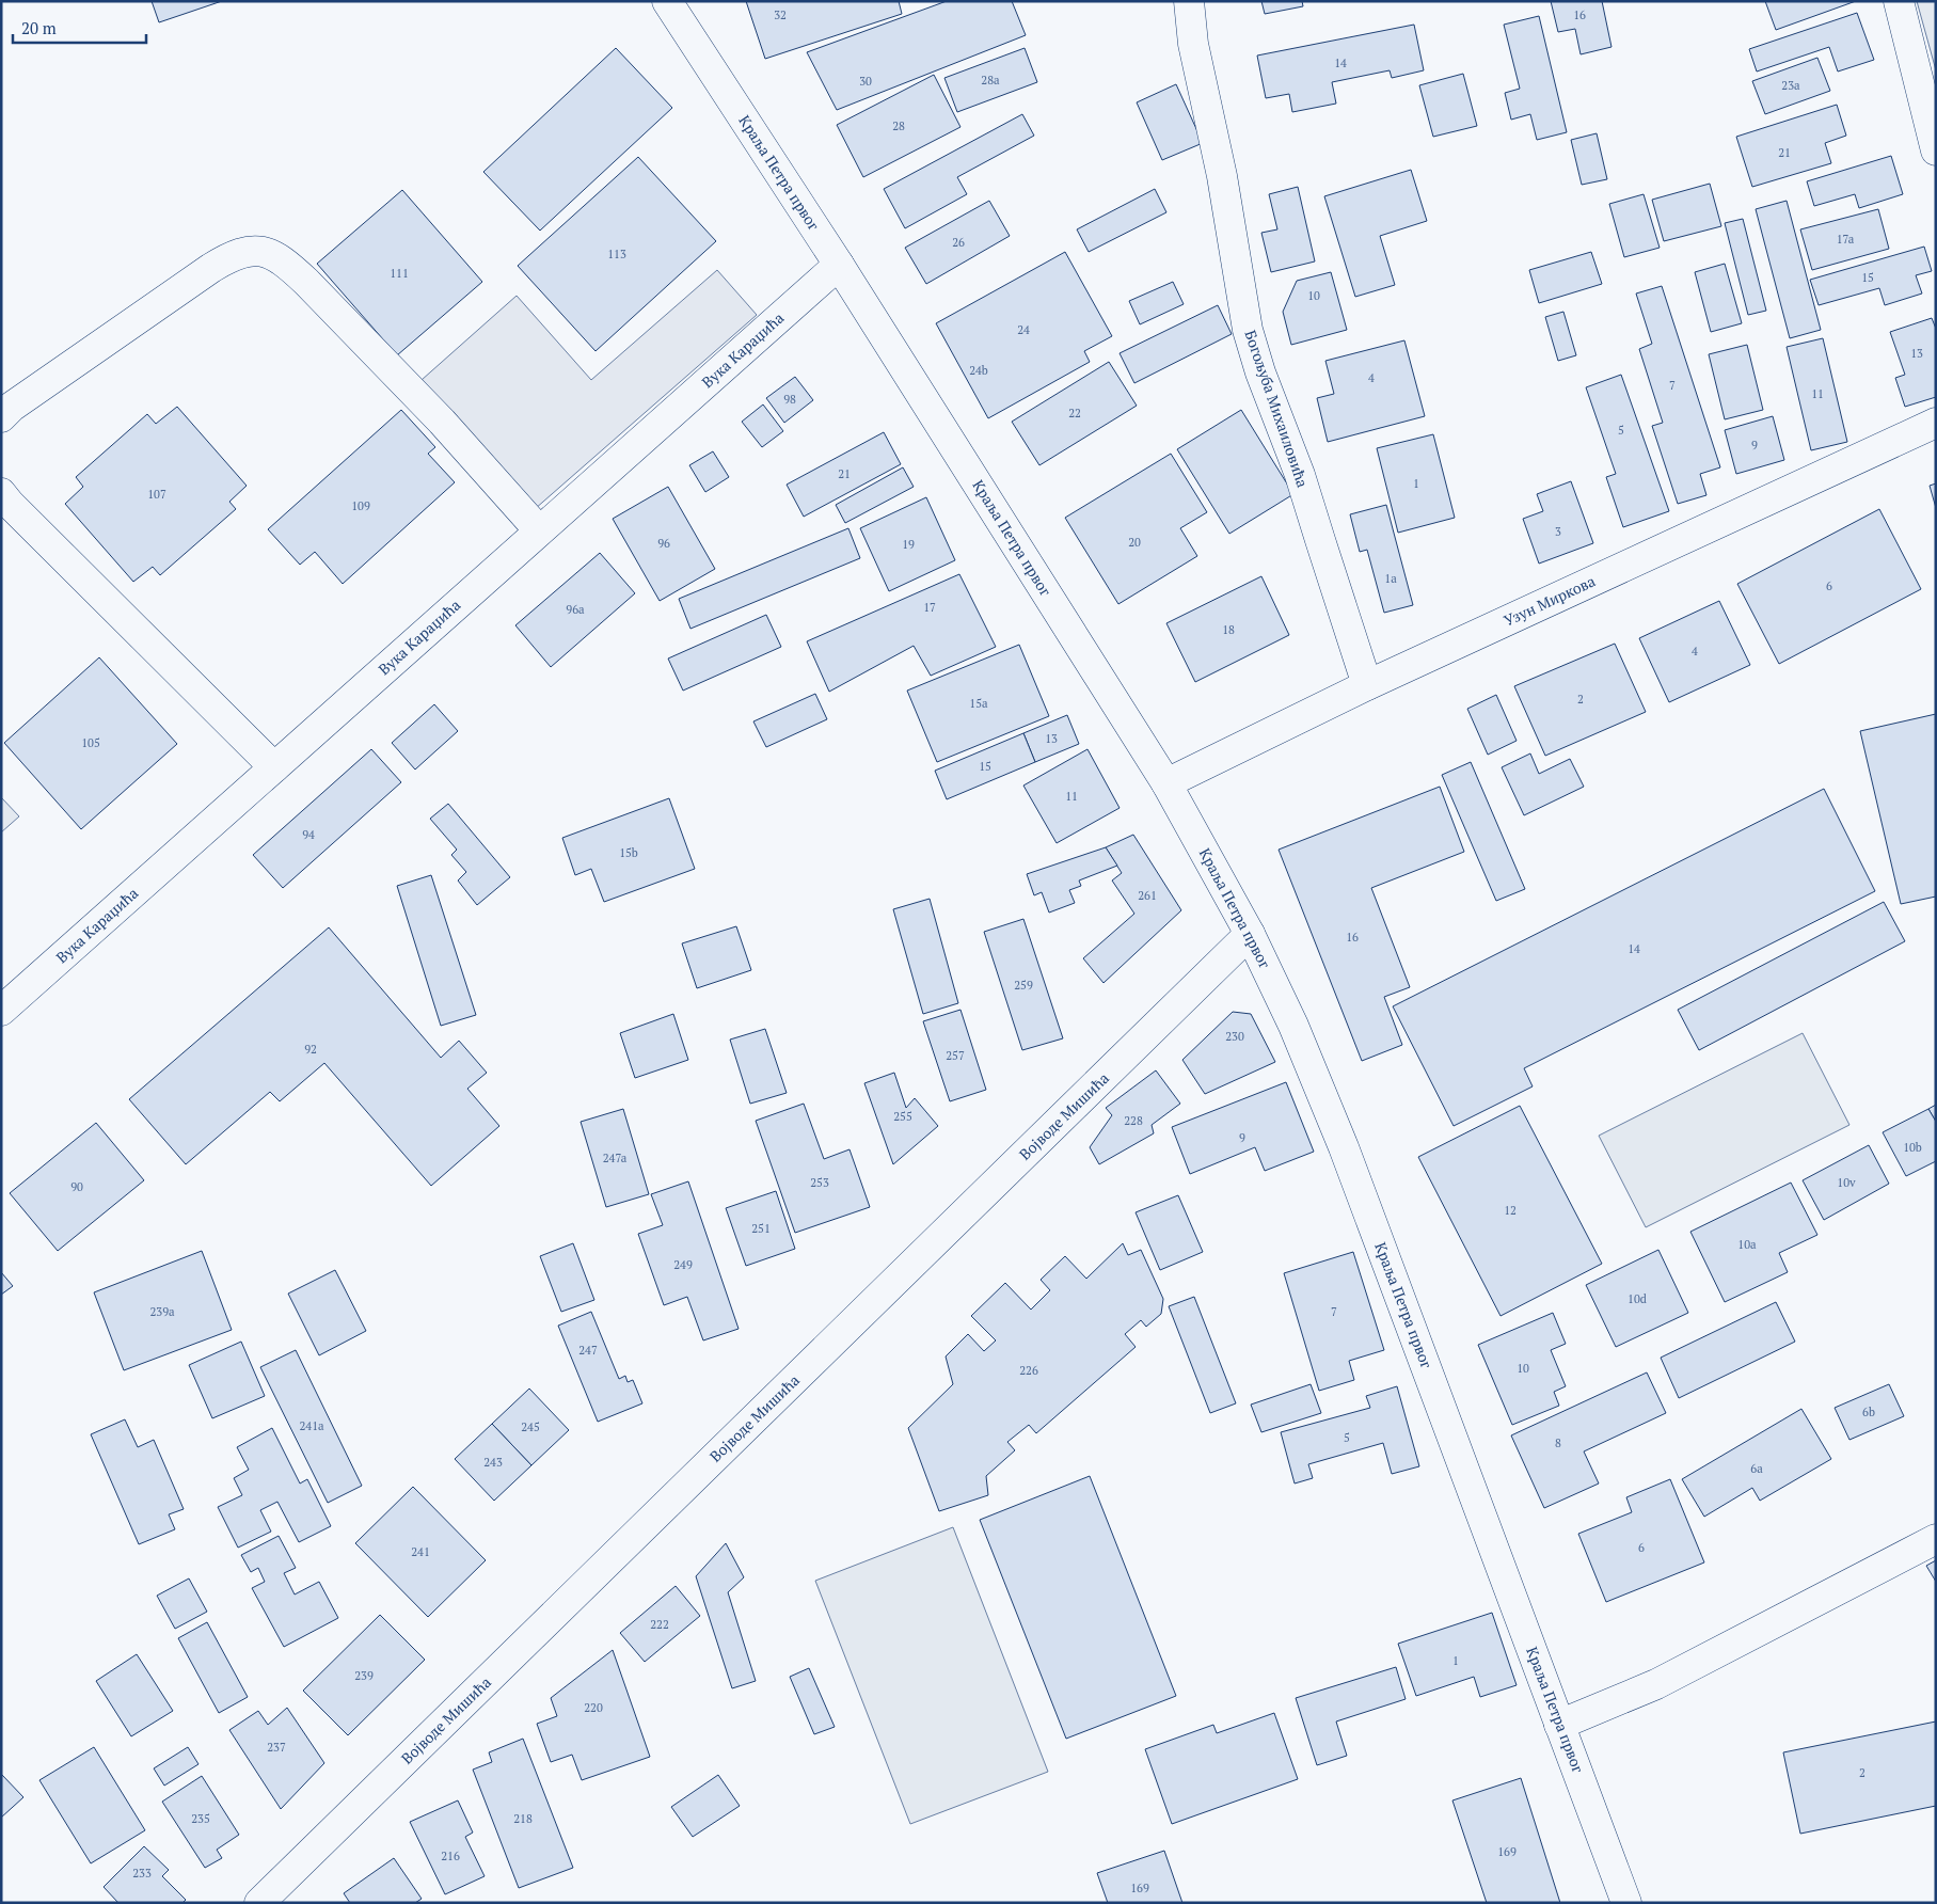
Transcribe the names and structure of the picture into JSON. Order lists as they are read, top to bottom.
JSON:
{
  "streets": {
    "street": [
      "Краља Петра првог",
      "Вука Караџића",
      "Богољуба Михаиловића",
      "Узун Миркова",
      "Војводе Мишића"
    ]
  },
  "crossings": [
    ["Краља Петра првог", "Вука Караџића"],
    ["Краља Петра првог", "Узун Миркова"],
    ["Краља Петра првог", "Војводе Мишића"],
    ["Богољуба Михаиловића", "Узун Миркова"]
  ],
  "house_numbers": [
    "32",
    "16",
    "14",
    "28a",
    "30",
    "23a",
    "28",
    "21",
    "17a",
    "26",
    "113",
    "111",
    "15",
    "10",
    "24",
    "13",
    "24b",
    "4",
    "7",
    "11",
    "98",
    "22",
    "5",
    "9",
    "21",
    "1",
    "107",
    "109",
    "3",
    "20",
    "96",
    "19",
    "1a",
    "6",
    "17",
    "96a",
    "18",
    "4",
    "2",
    "15a",
    "13",
    "105",
    "15",
    "11",
    "94",
    "15b",
    "261",
    "16",
    "14",
    "259",
    "230",
    "92",
    "257",
    "255",
    "228",
    "9",
    "10b",
    "247a",
    "253",
    "10v",
    "90",
    "12",
    "251",
    "10a",
    "249",
    "10d",
    "239a",
    "7",
    "247",
    "10",
    "226",
    "6b",
    "241a",
    "245",
    "5",
    "8",
    "243",
    "6a",
    "6",
    "241",
    "222",
    "1",
    "239",
    "220",
    "237",
    "2",
    "235",
    "218",
    "169",
    "216",
    "233",
    "169"
  ],
  "scale_bar": "20 m"
}
